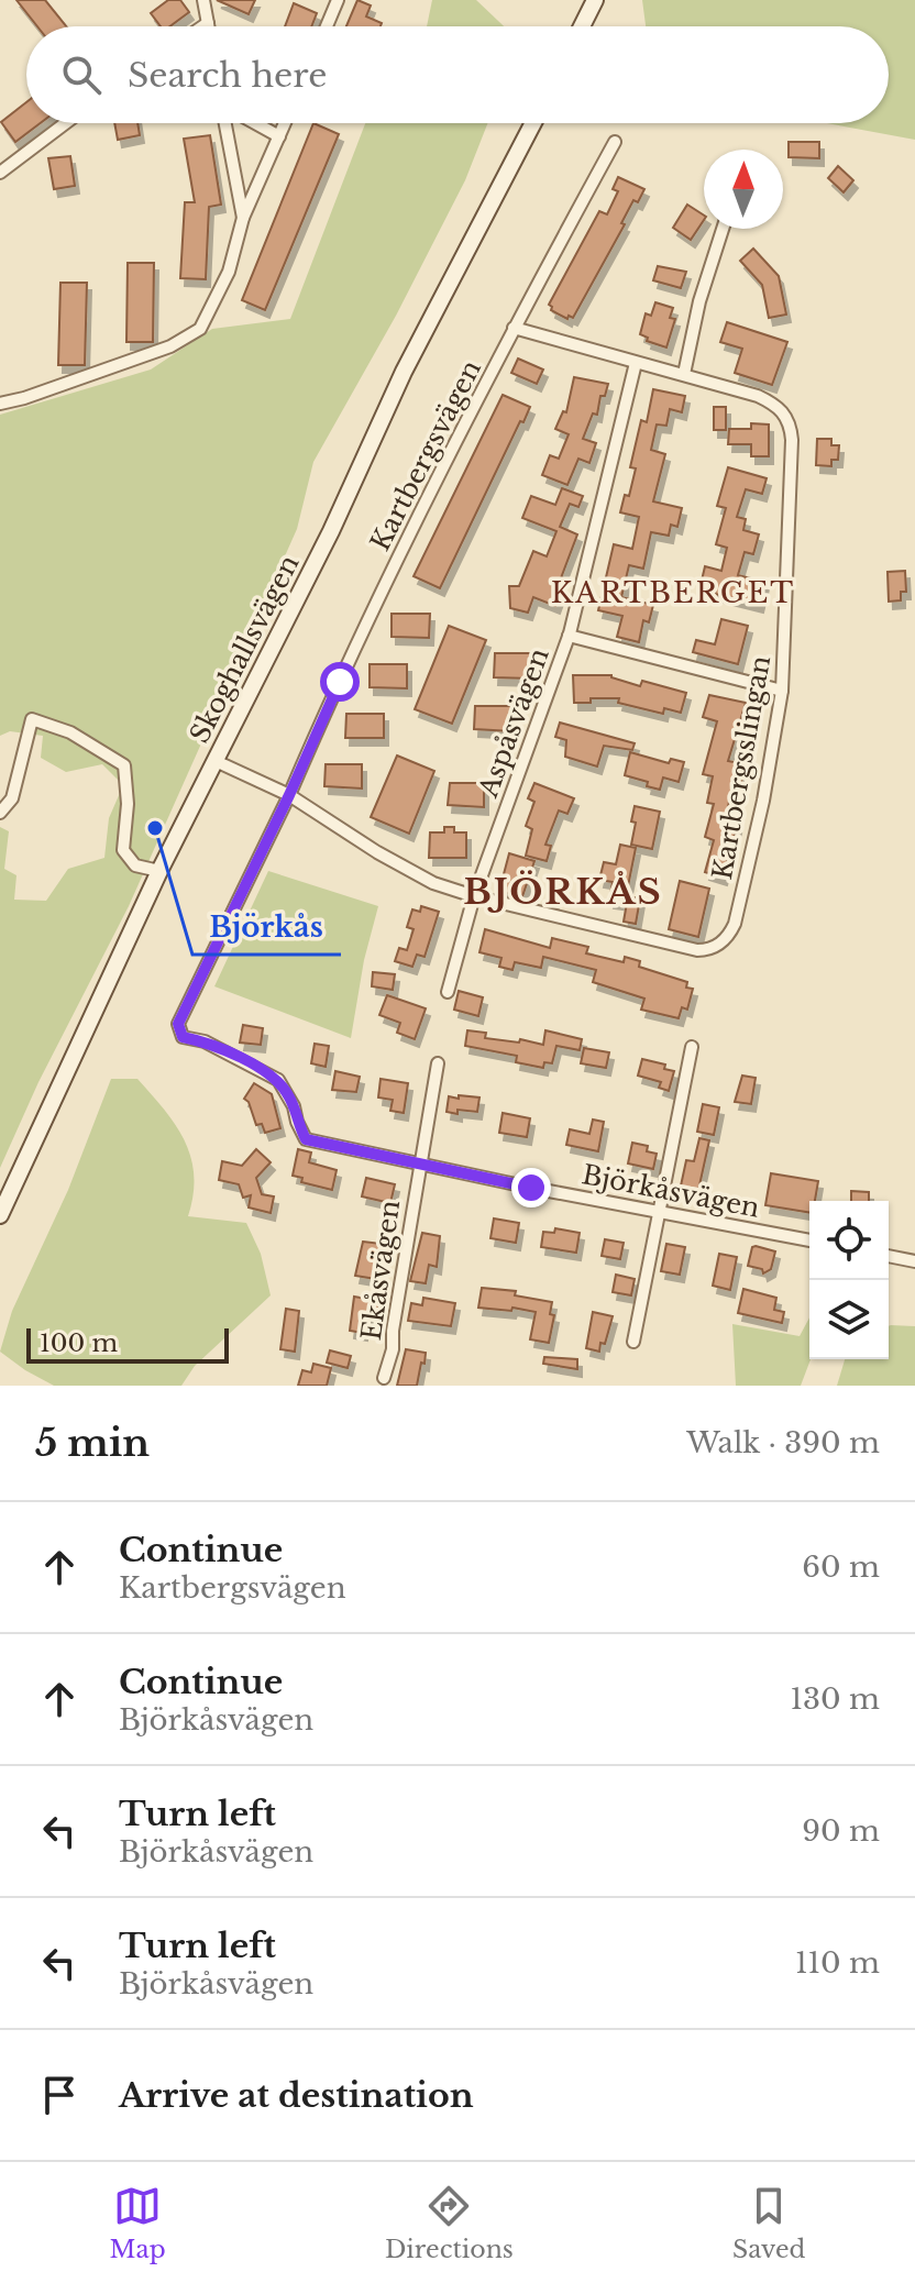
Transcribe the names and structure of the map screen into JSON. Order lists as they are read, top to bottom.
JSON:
{
  "streets": {
    "main road": ["Skoghallsvägen"],
    "street": [
      "Kartbergsvägen",
      "Aspåsvägen",
      "Kartbergsslingan",
      "Björkåsvägen",
      "Ekåsvägen"
    ]
  },
  "crossings": [
    ["Kartbergsvägen", "Kartbergsslingan"],
    ["Kartbergsvägen", "Björkåsvägen"],
    ["Aspåsvägen", "Kartbergsslingan"],
    ["Kartbergsslingan", "Björkåsvägen"],
    ["Björkåsvägen", "Ekåsvägen"]
  ],
  "districts": ["KARTBERGET", "BJÖRKÅS"],
  "places": ["Björkås"],
  "scale_bar": "100 m",
  "north": "top",
  "page": {
    "search": "Search here",
    "scale": "100 m",
    "heading": ["5 min", "Walk · 390 m"],
    "list": [
      ["Continue", "Kartbergsvägen", "60 m"],
      ["Continue", "Björkåsvägen", "130 m"],
      ["Turn left", "Björkåsvägen", "90 m"],
      ["Turn left", "Björkåsvägen", "110 m"],
      "Arrive at destination"
    ],
    "nav": ["Map", "Directions", "Saved"]
  }
}
